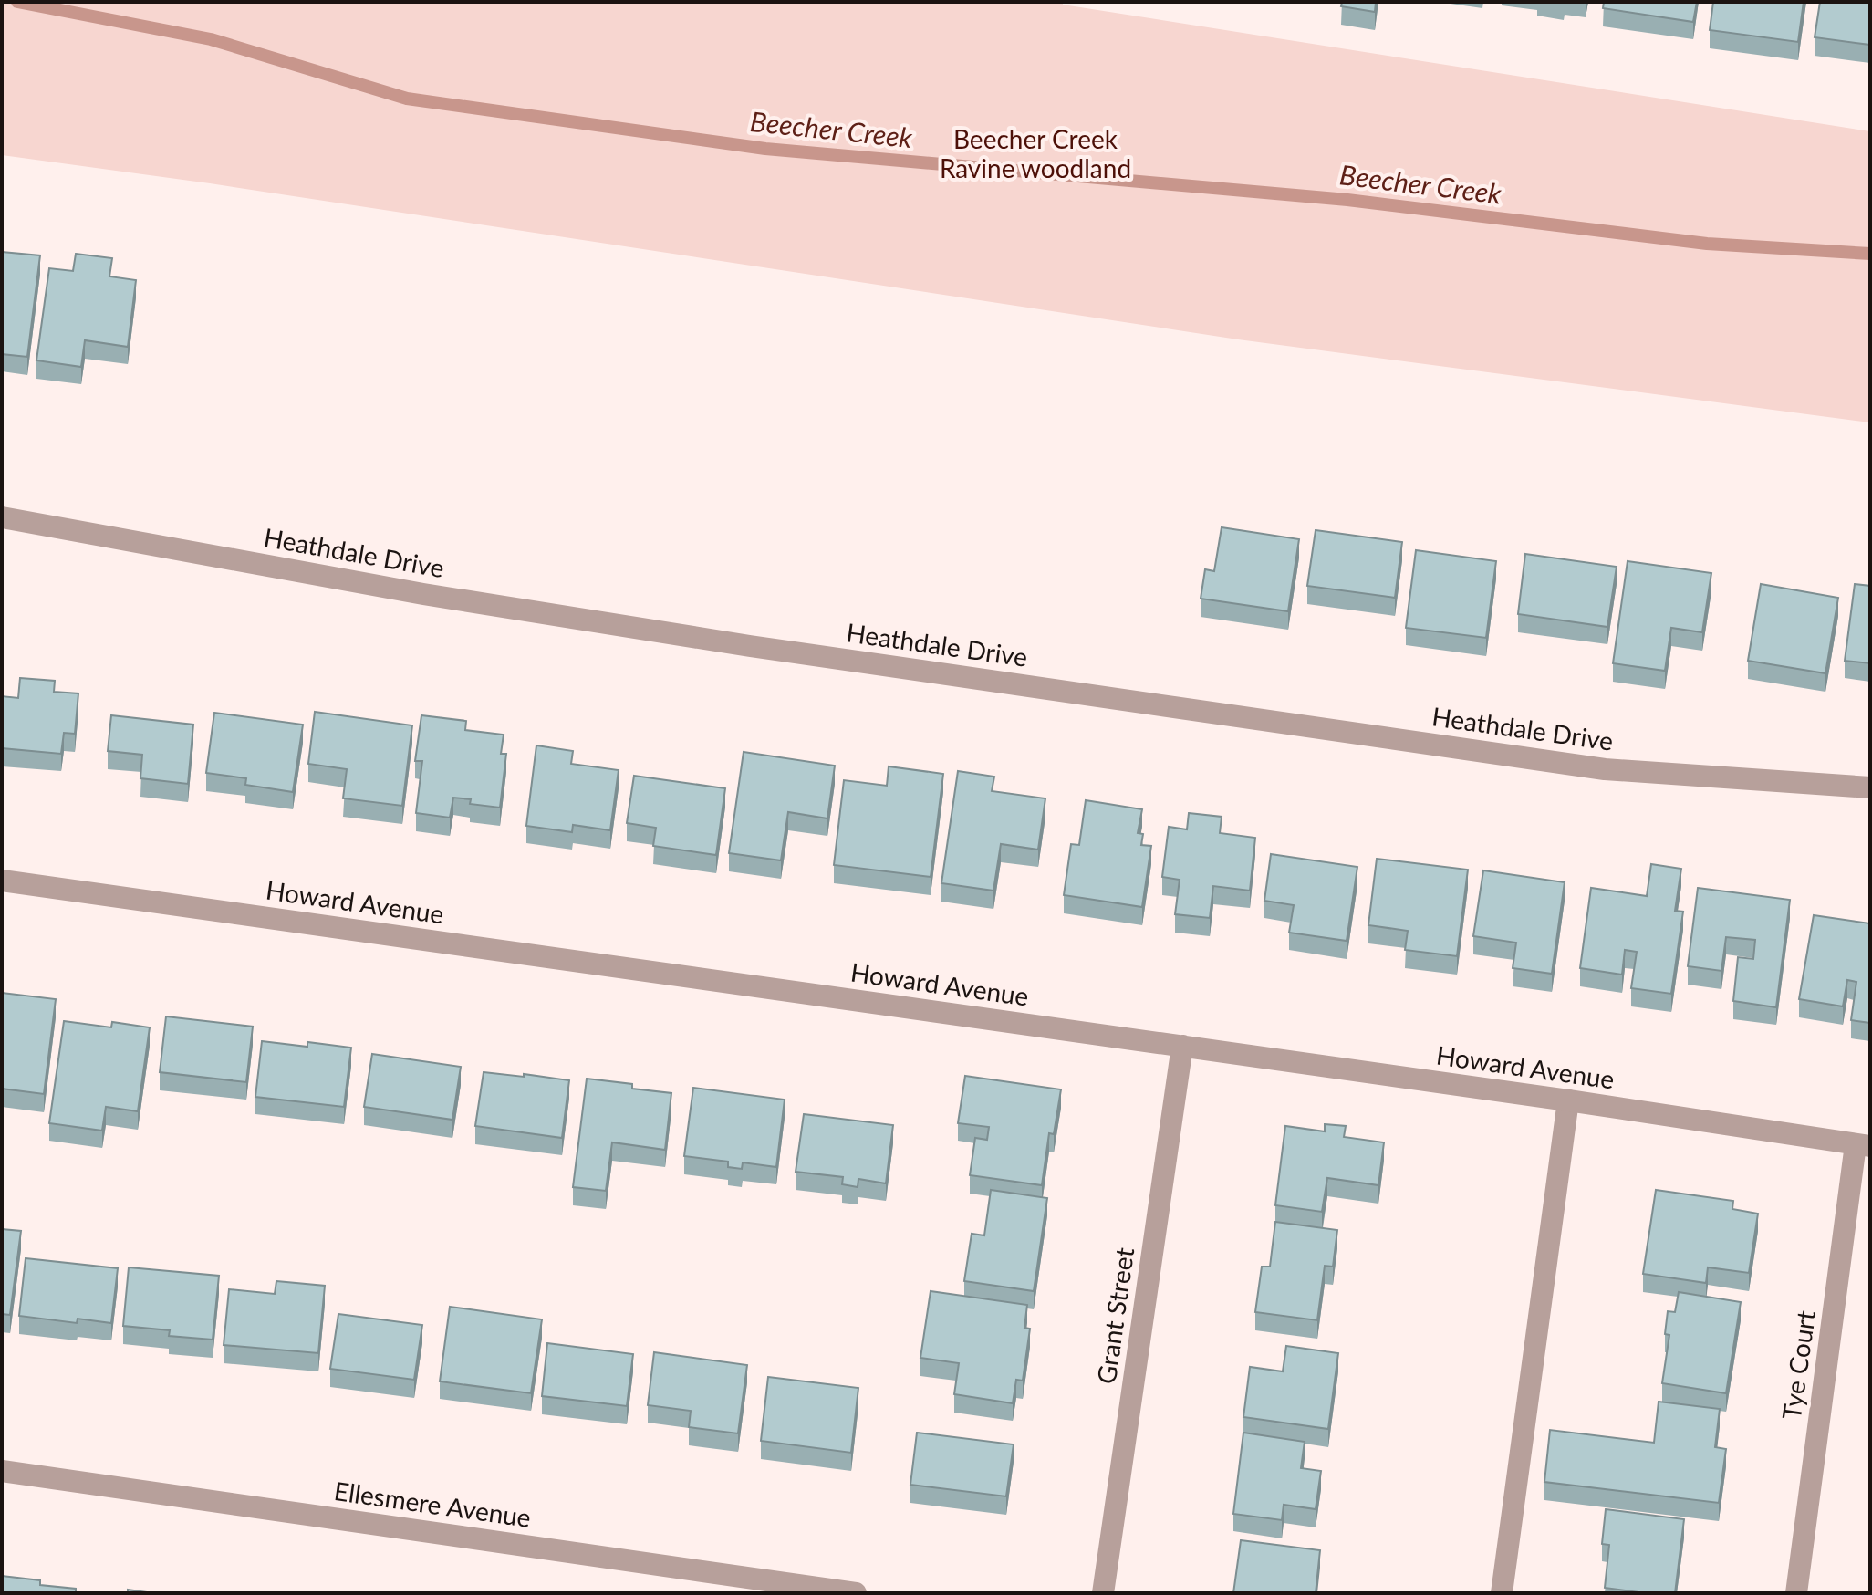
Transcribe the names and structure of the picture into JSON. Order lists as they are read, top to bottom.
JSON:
{
  "streets": {
    "street": [
      "Heathdale Drive",
      "Howard Avenue",
      "Grant Street",
      "Tye Court",
      "Ellesmere Avenue"
    ]
  },
  "crossings": [
    ["Howard Avenue", "Grant Street"],
    ["Howard Avenue", "Tye Court"]
  ],
  "water": ["Beecher Creek"],
  "parks": ["Beecher Creek Ravine woodland"]
}
